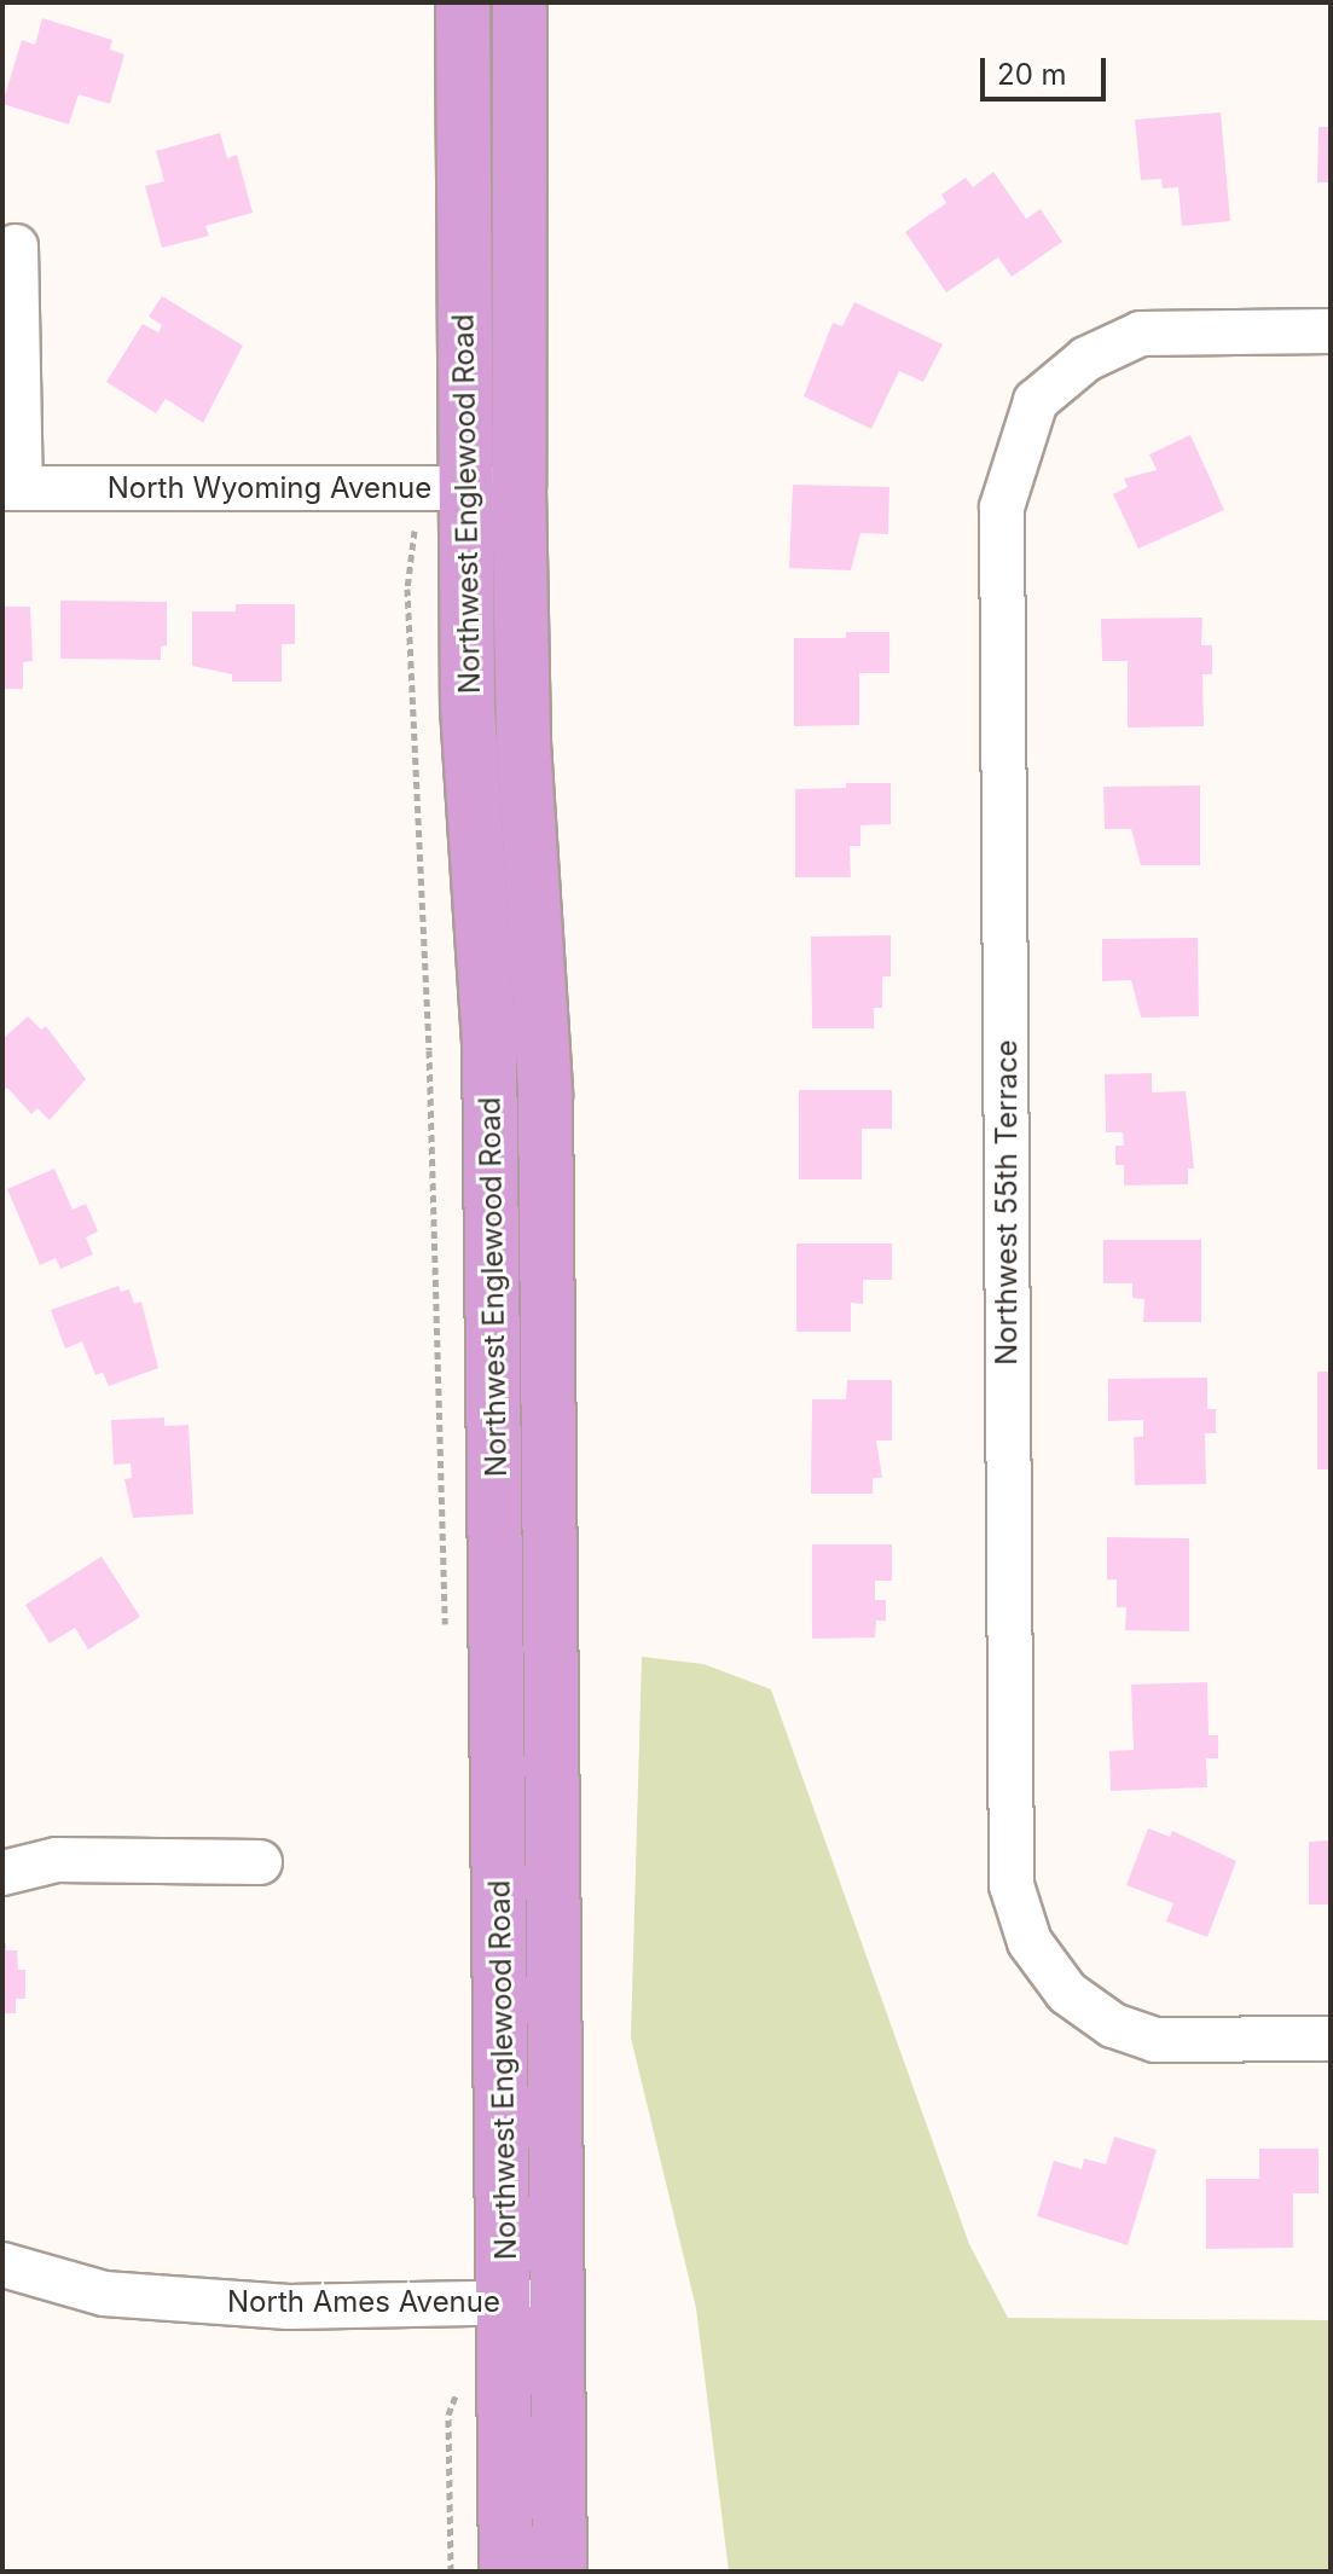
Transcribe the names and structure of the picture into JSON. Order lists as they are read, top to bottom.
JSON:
{
  "streets": {
    "main road": ["Northwest Englewood Road"],
    "street": ["North Wyoming Avenue", "Northwest 55th Terrace", "North Ames Avenue"]
  },
  "crossings": [
    ["North Wyoming Avenue", "Northwest Englewood Road"],
    ["Northwest Englewood Road", "North Ames Avenue"]
  ],
  "scale_bar": "20 m"
}
